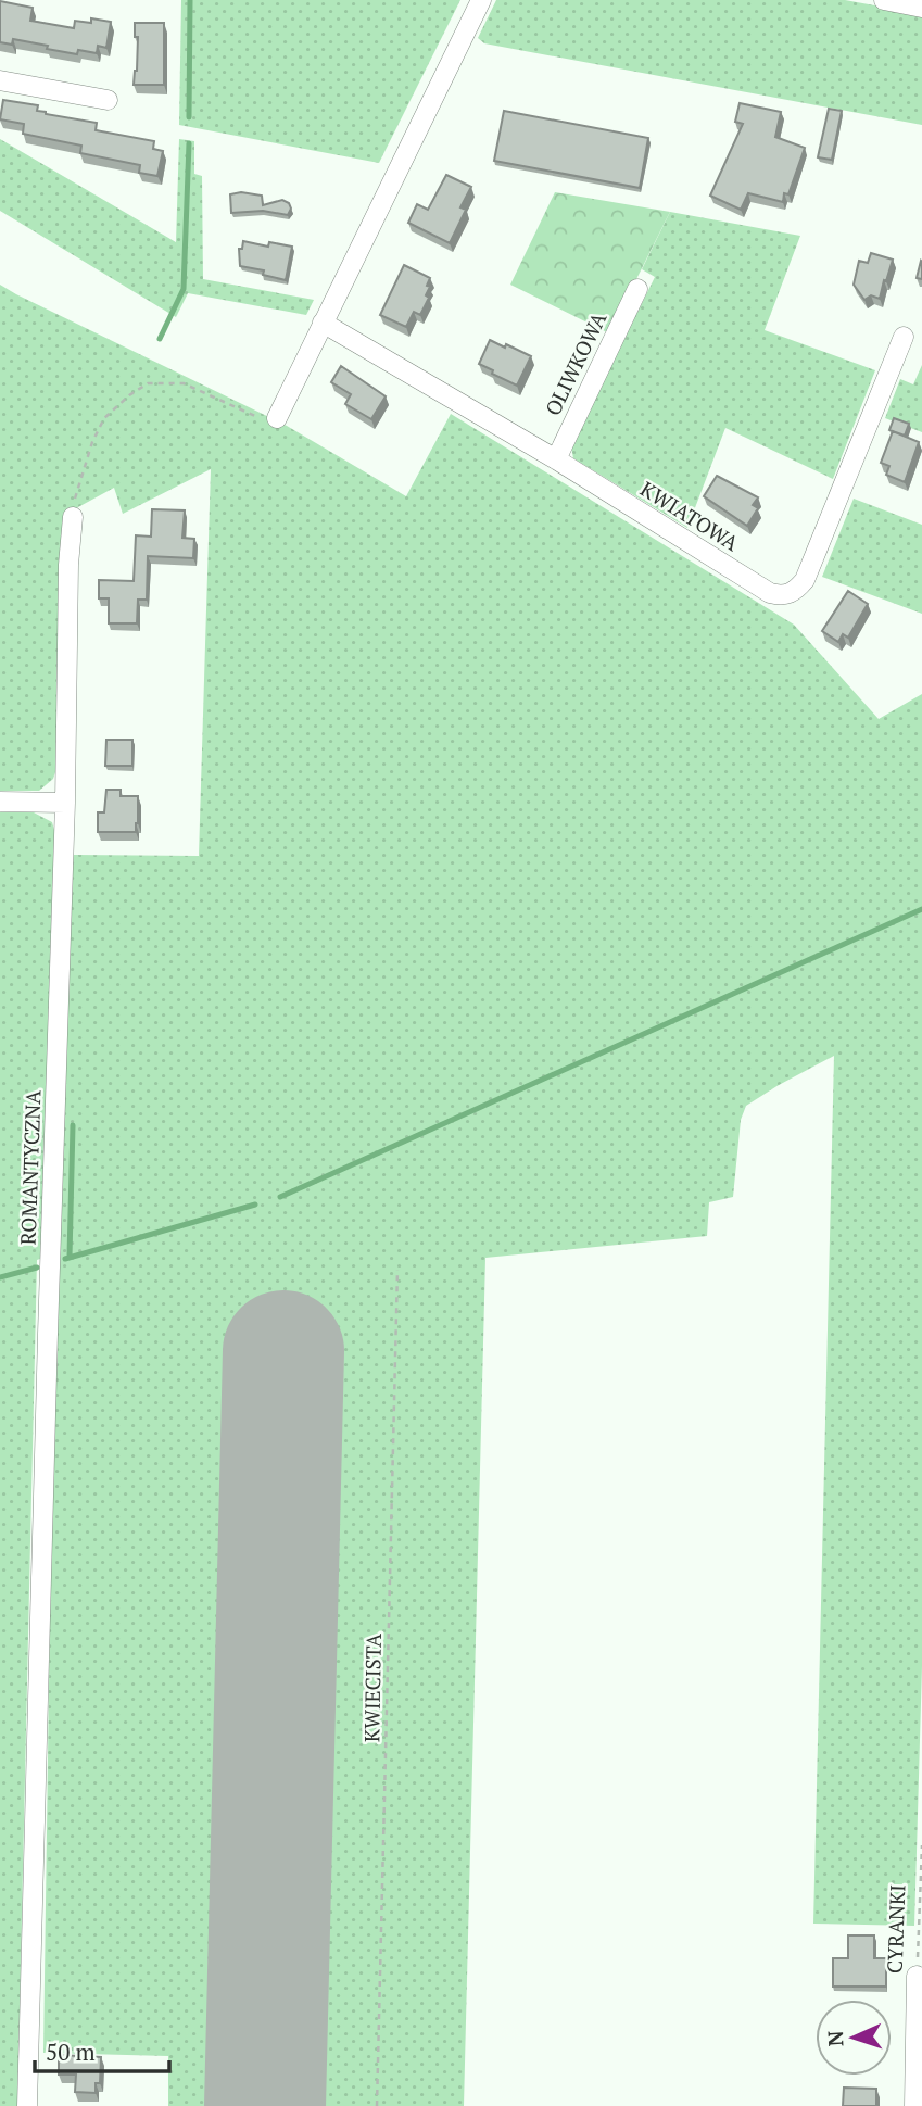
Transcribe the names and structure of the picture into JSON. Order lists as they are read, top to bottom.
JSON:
{
  "streets": {
    "street": [
      "OLIWKOWA",
      "KWIATOWA",
      "ROMANTYCZNA",
      "CYRANKI"
    ],
    "path": ["KWIECISTA"]
  },
  "crossings": [
    ["OLIWKOWA", "KWIATOWA"]
  ],
  "scale_bar": "50 m",
  "north": "left"
}
